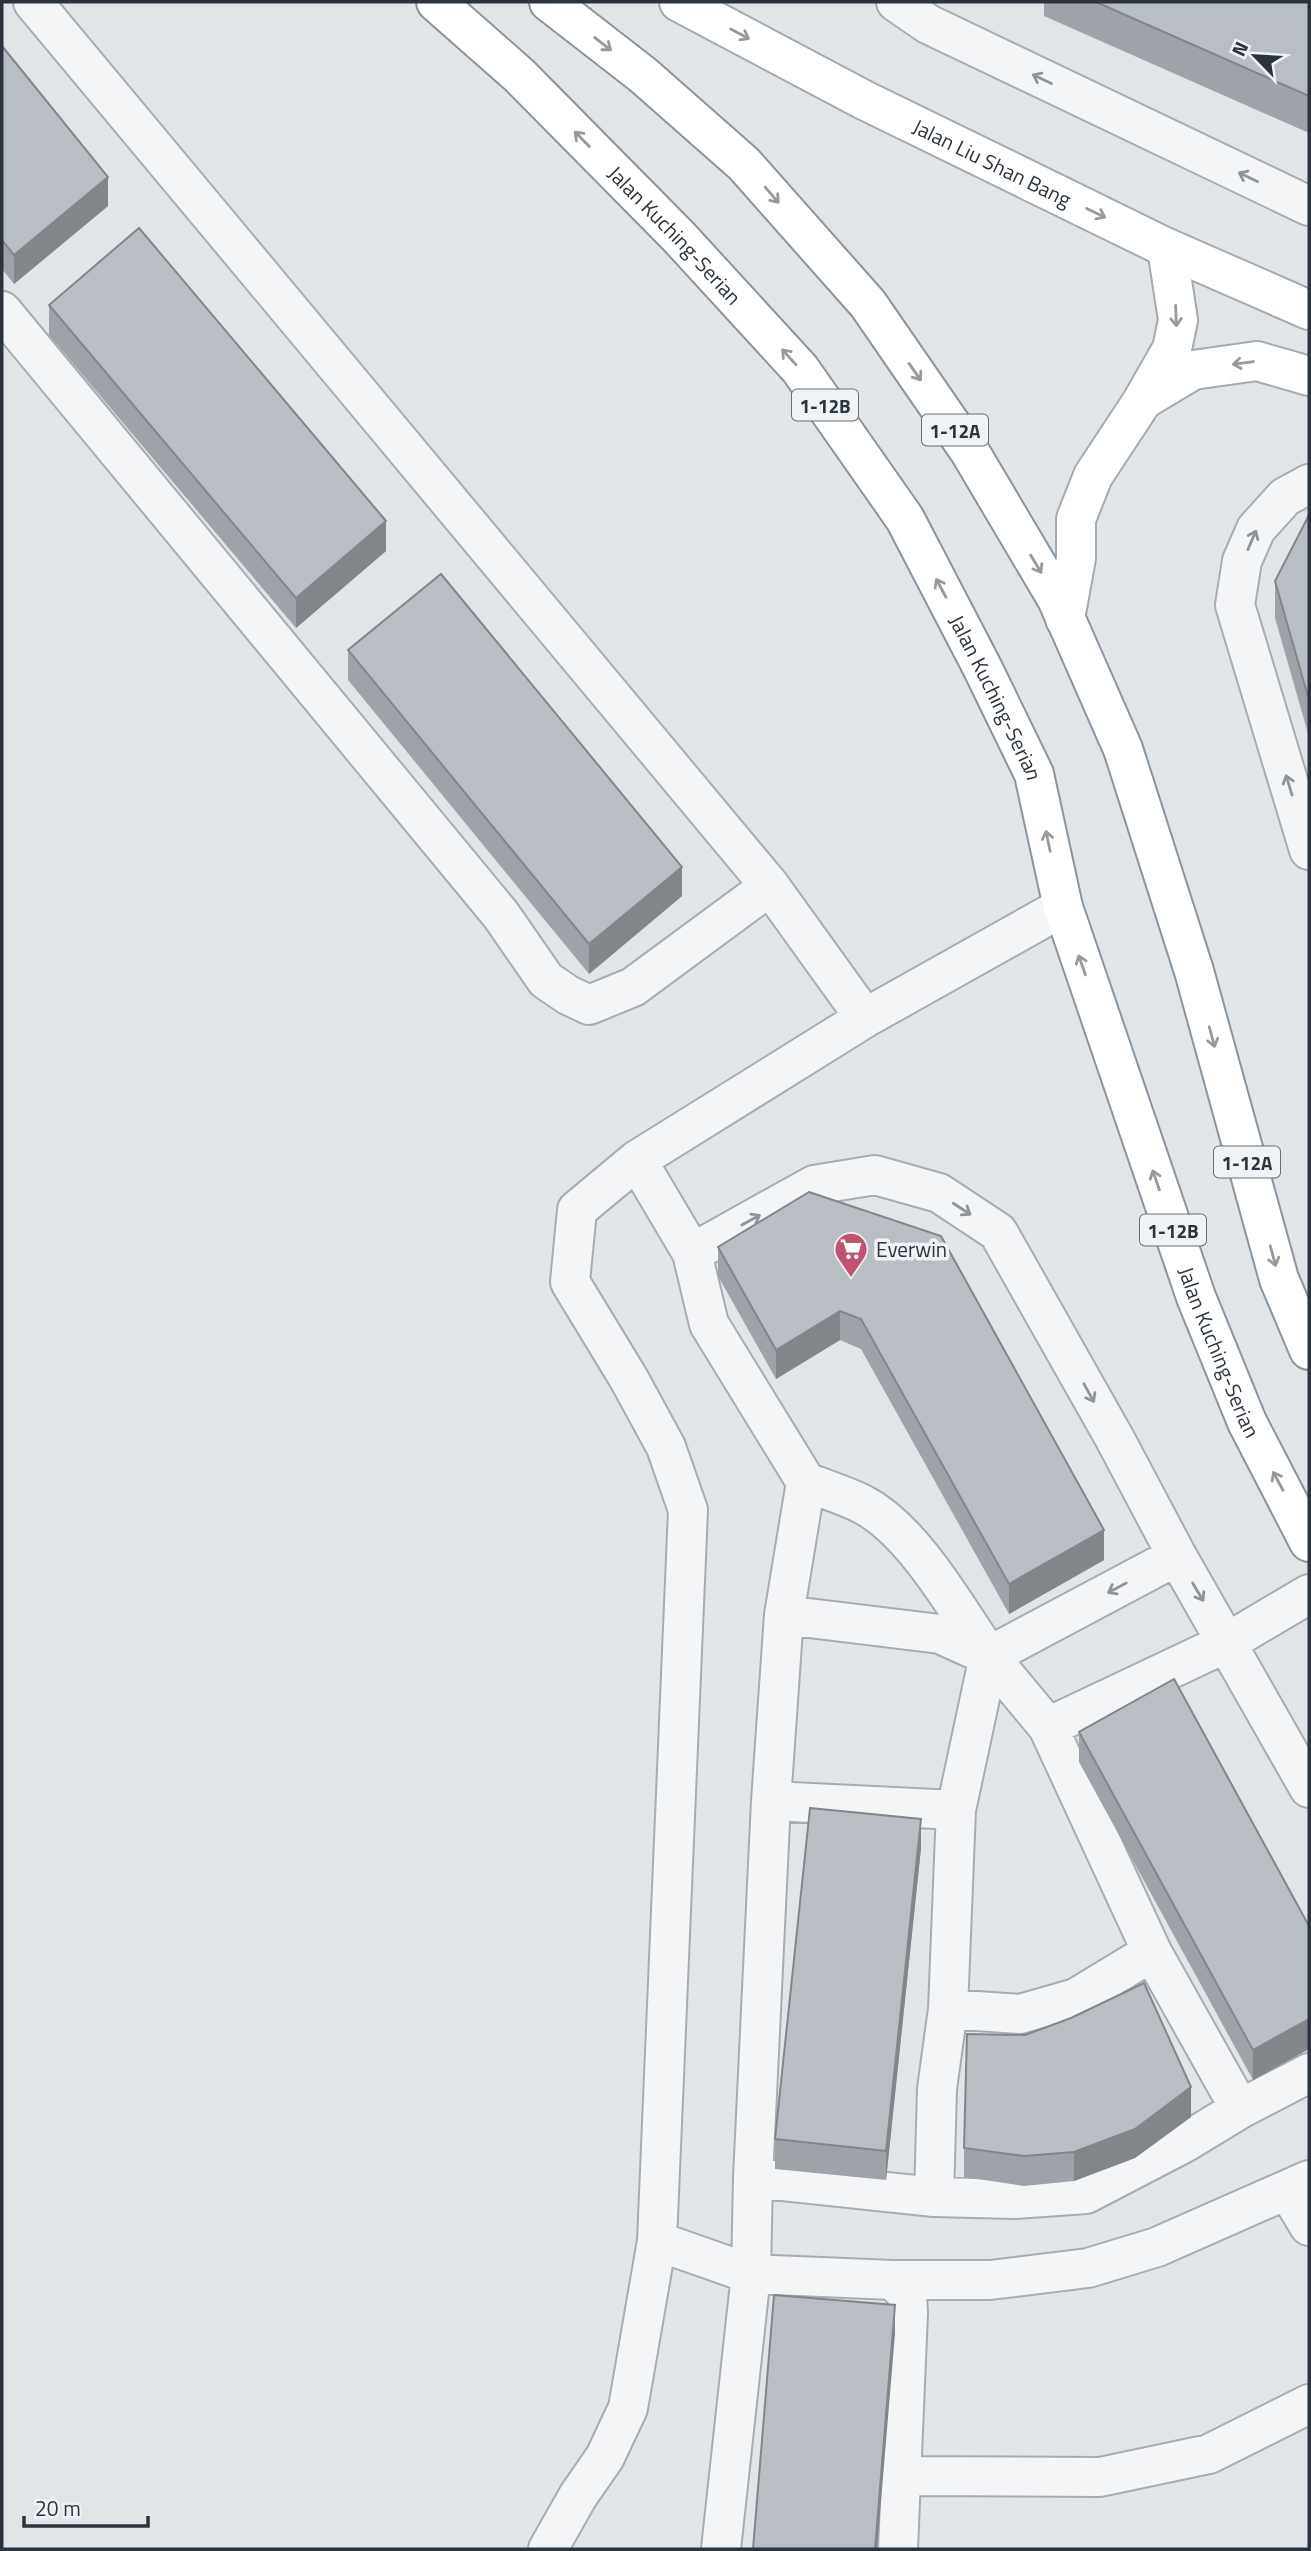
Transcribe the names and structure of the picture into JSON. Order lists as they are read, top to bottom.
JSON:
{
  "streets": {
    "main road": [
      "Jalan Liu Shan Bang",
      "Jalan Kuching-Serian",
      "1-12B",
      "1-12A"
    ]
  },
  "places": {
    "supermarket": ["Everwin"]
  },
  "scale_bar": "20 m",
  "north": "top left"
}
